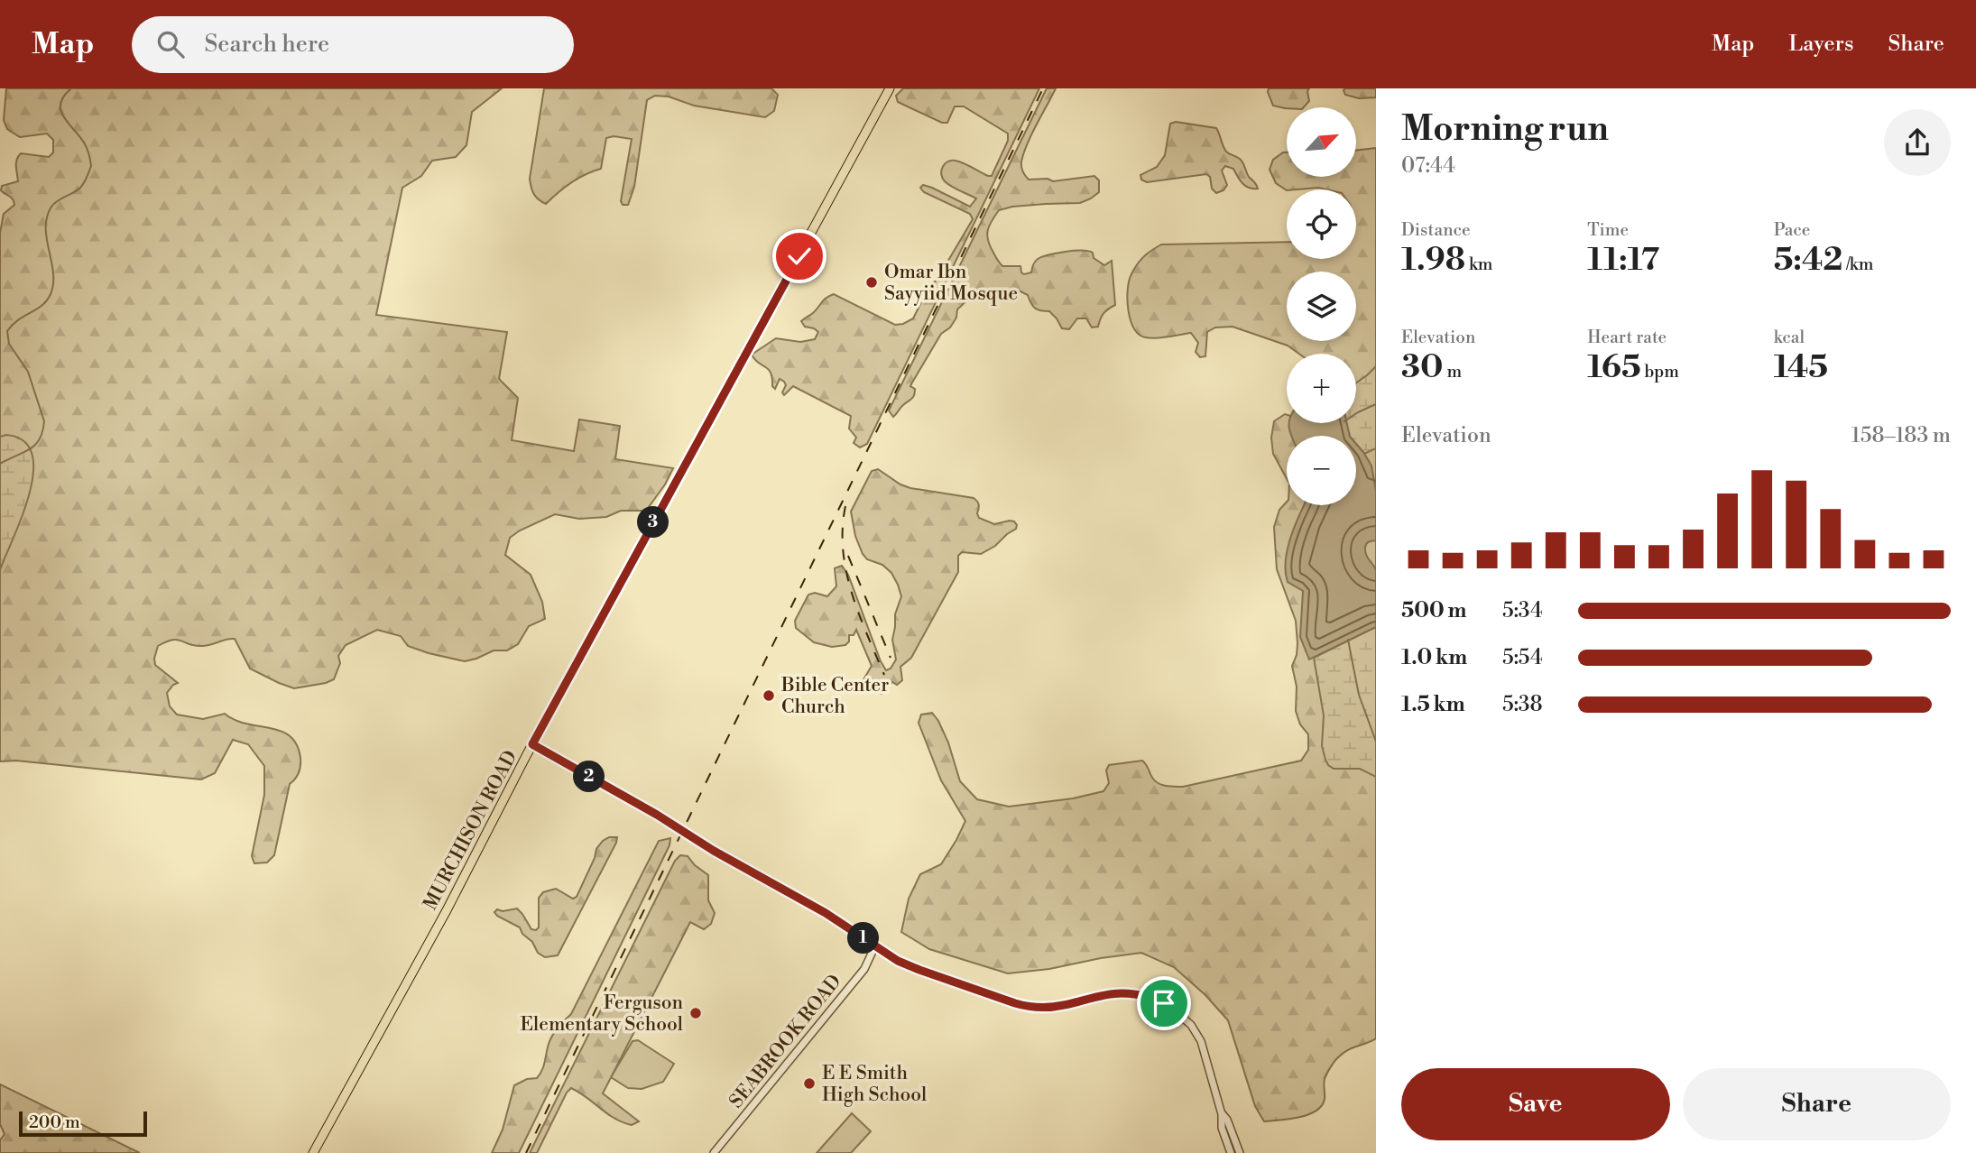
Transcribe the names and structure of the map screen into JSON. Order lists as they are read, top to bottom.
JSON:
{
  "streets": {
    "main road": ["MURCHISON ROAD"],
    "street": ["SEABROOK ROAD"]
  },
  "places": [
    "Omar Ibn Sayyiid Mosque",
    "Bible Center Church",
    "Ferguson Elementary School",
    "E E Smith High School"
  ],
  "scale_bar": "200 m",
  "north": "top right",
  "page": {
    "header": "Map",
    "search": "Search here",
    "nav": ["Map", "Layers", "Share"],
    "heading": ["Morning run", "07:44"],
    "map_buttons": ["+", "−"],
    "stats": [
      ["Distance", "1.98 km"],
      ["Time", "11:17"],
      ["Pace", "5:42 /km"],
      ["Elevation", "30 m"],
      ["Heart rate", "165 bpm"],
      ["kcal", "145"]
    ],
    "chart": ["Elevation", "158–183 m"],
    "pins": ["3", "2", "1"],
    "list": [
      {
        "name": "500 m",
        "note": "5:34"
      },
      {
        "name": "1.0 km",
        "note": "5:54"
      },
      {
        "name": "1.5 km",
        "note": "5:38"
      }
    ],
    "buttons": ["Save", "Share"],
    "scale": "200 m"
  }
}
